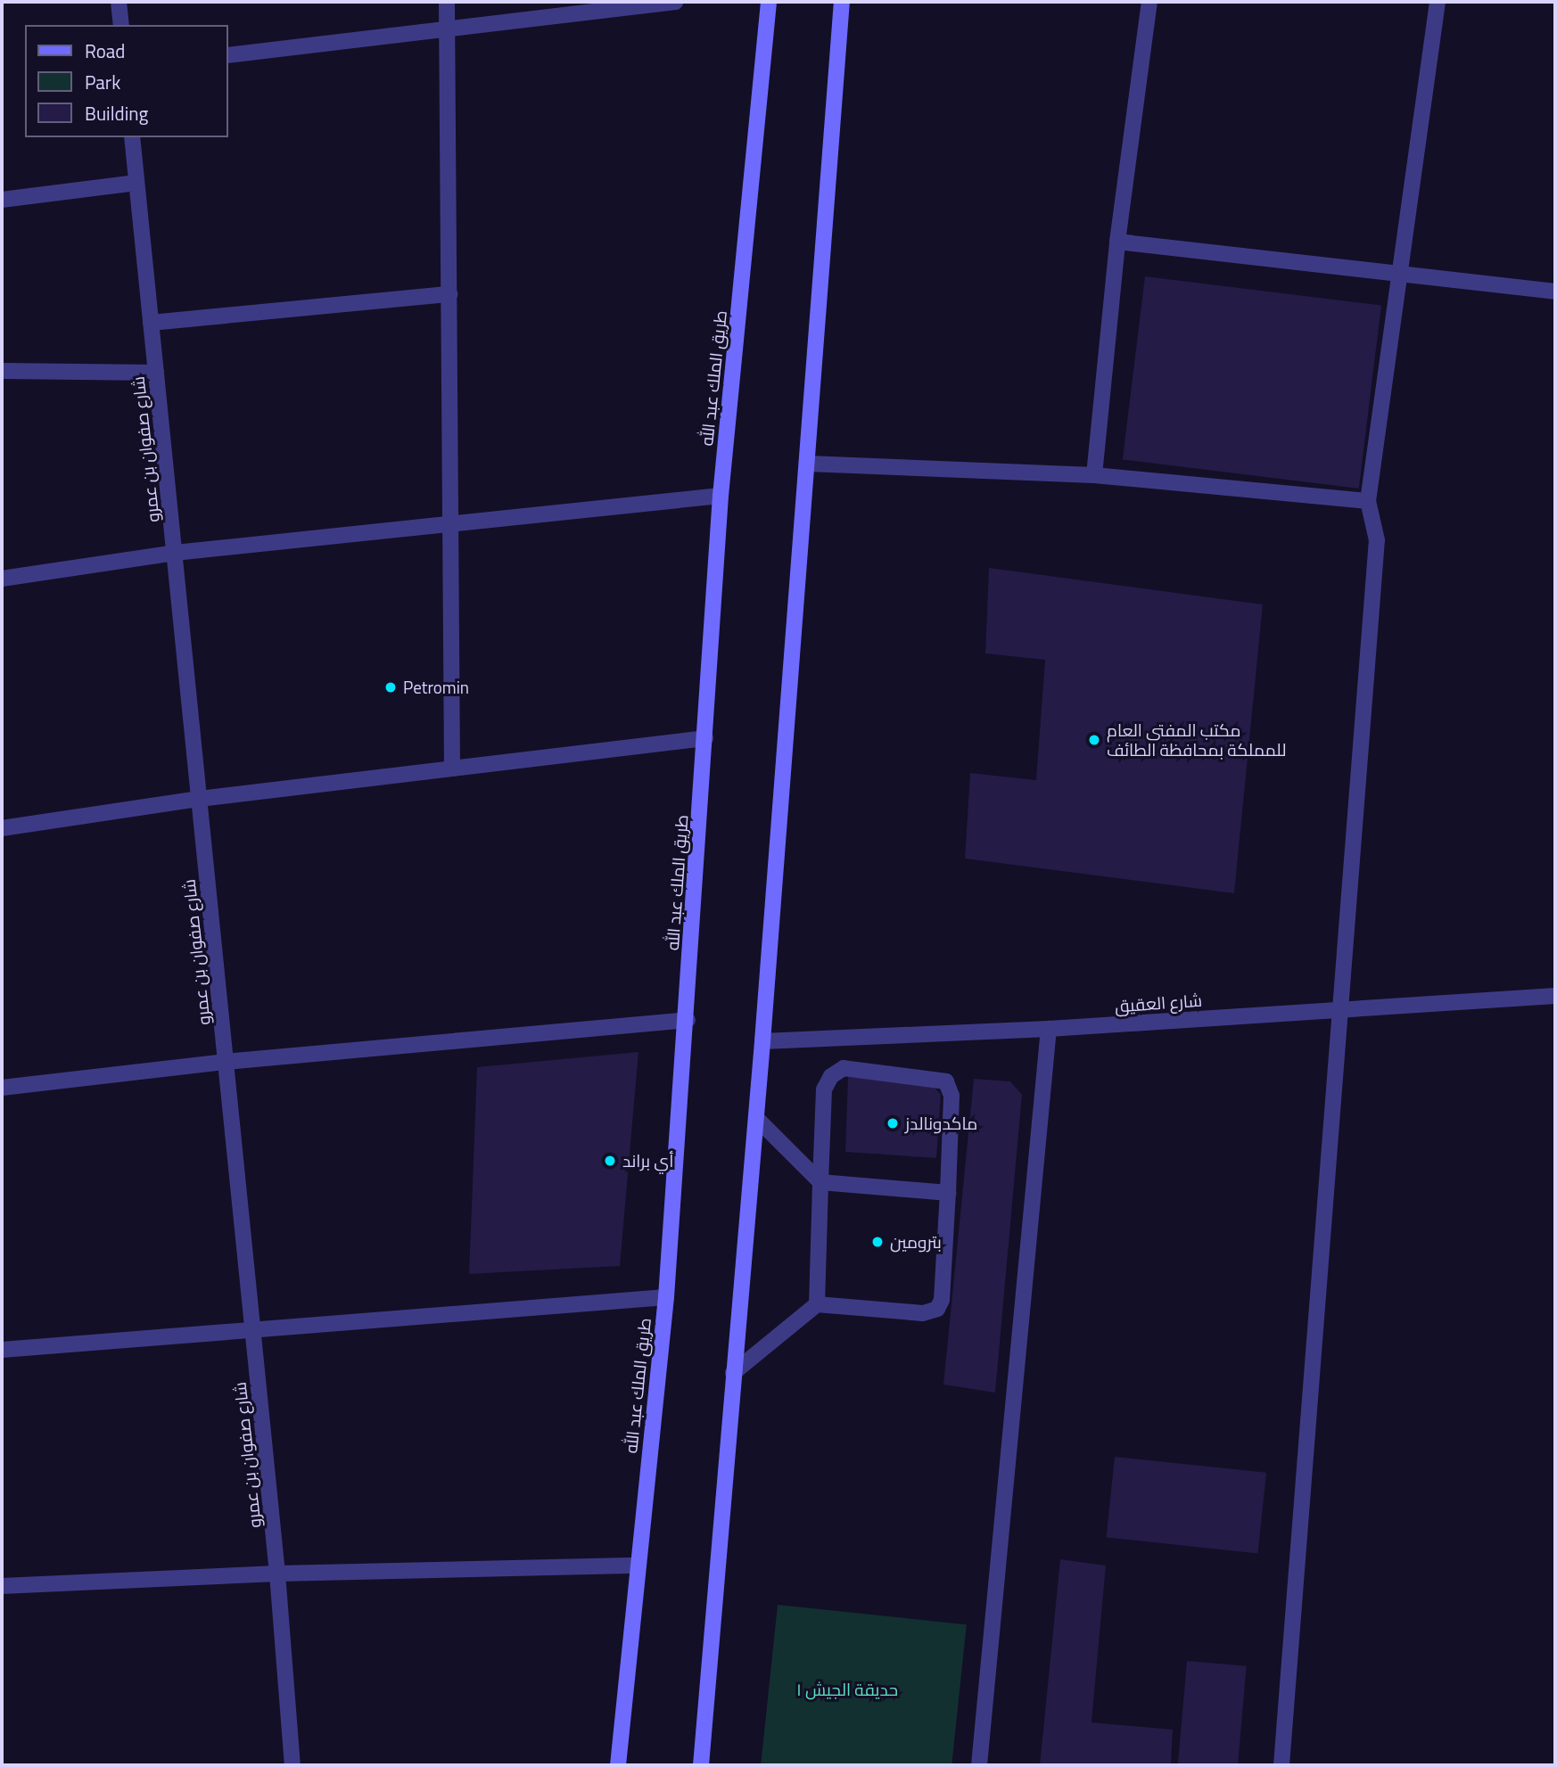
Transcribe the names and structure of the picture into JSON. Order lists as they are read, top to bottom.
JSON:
{
  "streets": {
    "main road": ["طريق الملك عبد الله"],
    "street": ["شارع صفوان بن عمرو", "شارع العقيق"]
  },
  "parks": ["حديقة الجيش ١"],
  "places": [
    "Petromin",
    "مكتب المفتي العام للمملكة بمحافظة الطائف",
    "ماكدونالدز",
    "أي براند",
    "بترومين"
  ],
  "legend": ["Road", "Park", "Building"]
}
